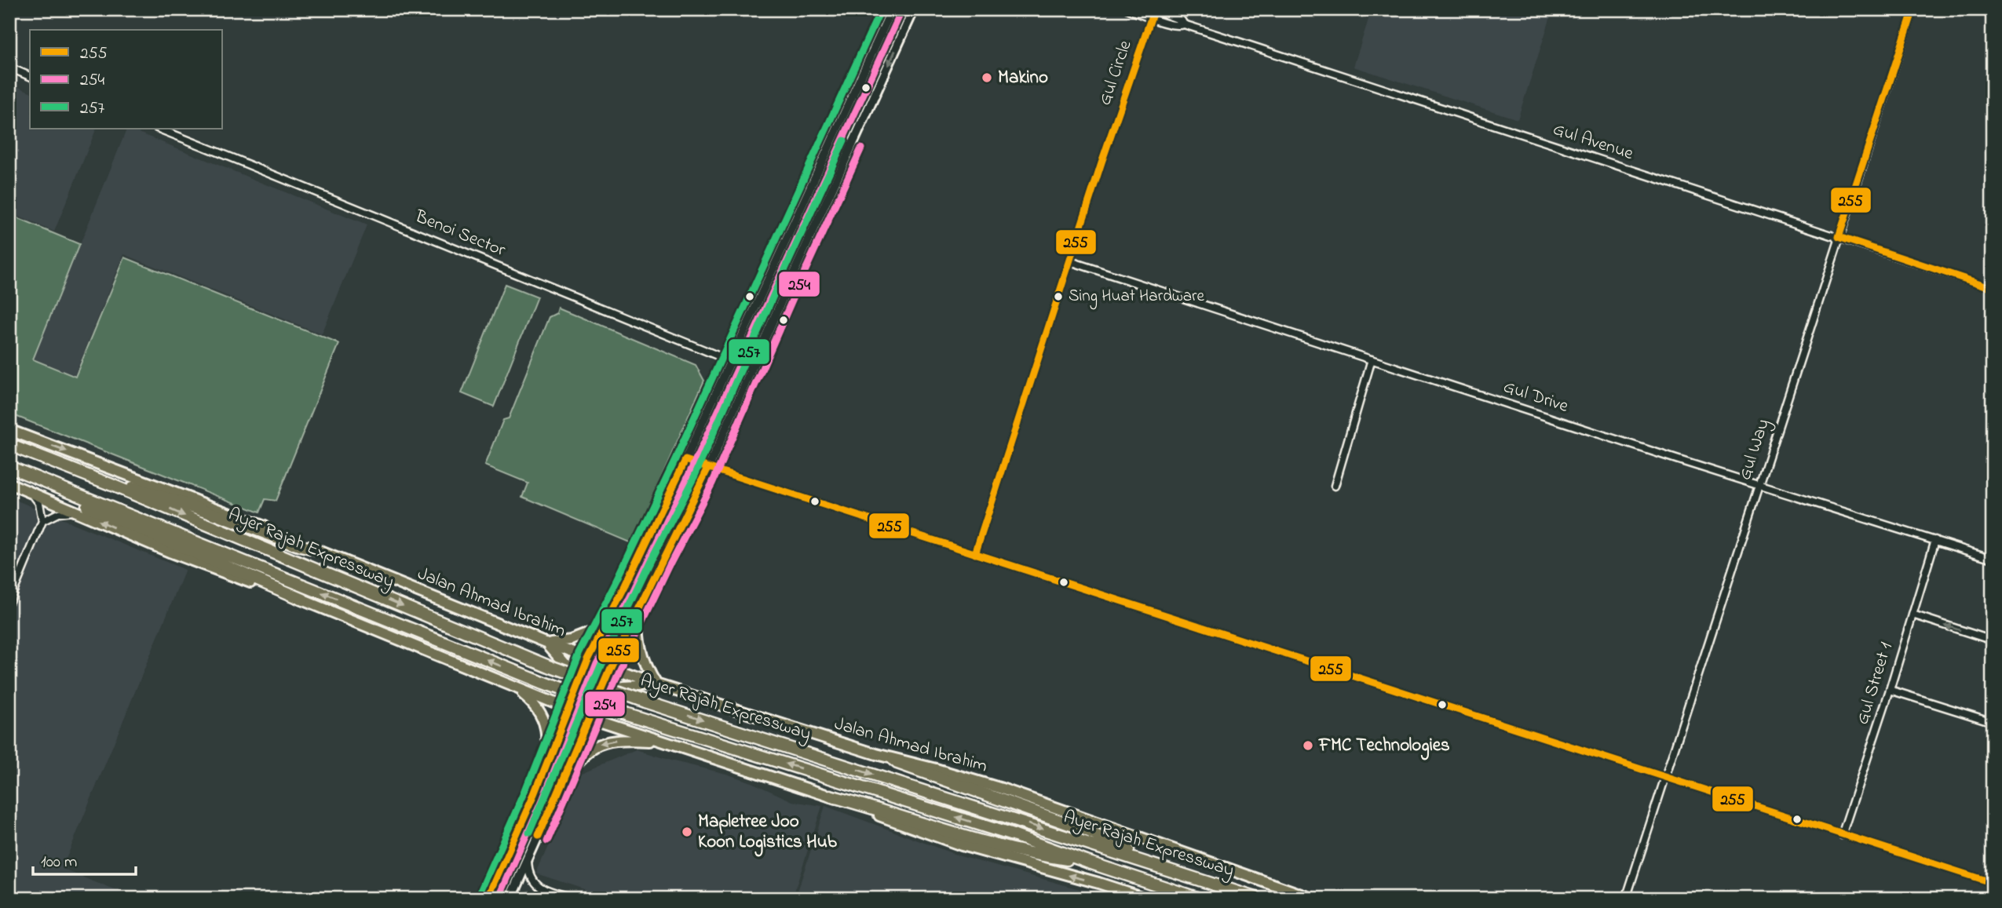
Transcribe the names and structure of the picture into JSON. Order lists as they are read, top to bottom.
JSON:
{
  "streets": {
    "highway": ["Ayer Rajah Expressway"],
    "main road": ["Jalan Ahmad Ibrahim"],
    "street": [
      "Gul Circle",
      "Gul Avenue",
      "Benoi Sector",
      "Gul Drive",
      "Gul Way",
      "Gul Street 1"
    ]
  },
  "crossings": [
    ["Gul Circle", "Gul Avenue"],
    ["Gul Circle", "Gul Drive"],
    ["Gul Avenue", "Gul Way"],
    ["Gul Drive", "Gul Way"],
    ["Gul Drive", "Gul Street 1"]
  ],
  "places": [
    "Makino",
    "Sing Huat Hardware",
    "FMC Technologies",
    "Mapletree Joo Koon Logistics Hub"
  ],
  "lines": ["transit line 255", "transit line 257", "transit line 254"],
  "legend": ["255", "254", "257"],
  "scale_bar": "100 m"
}
